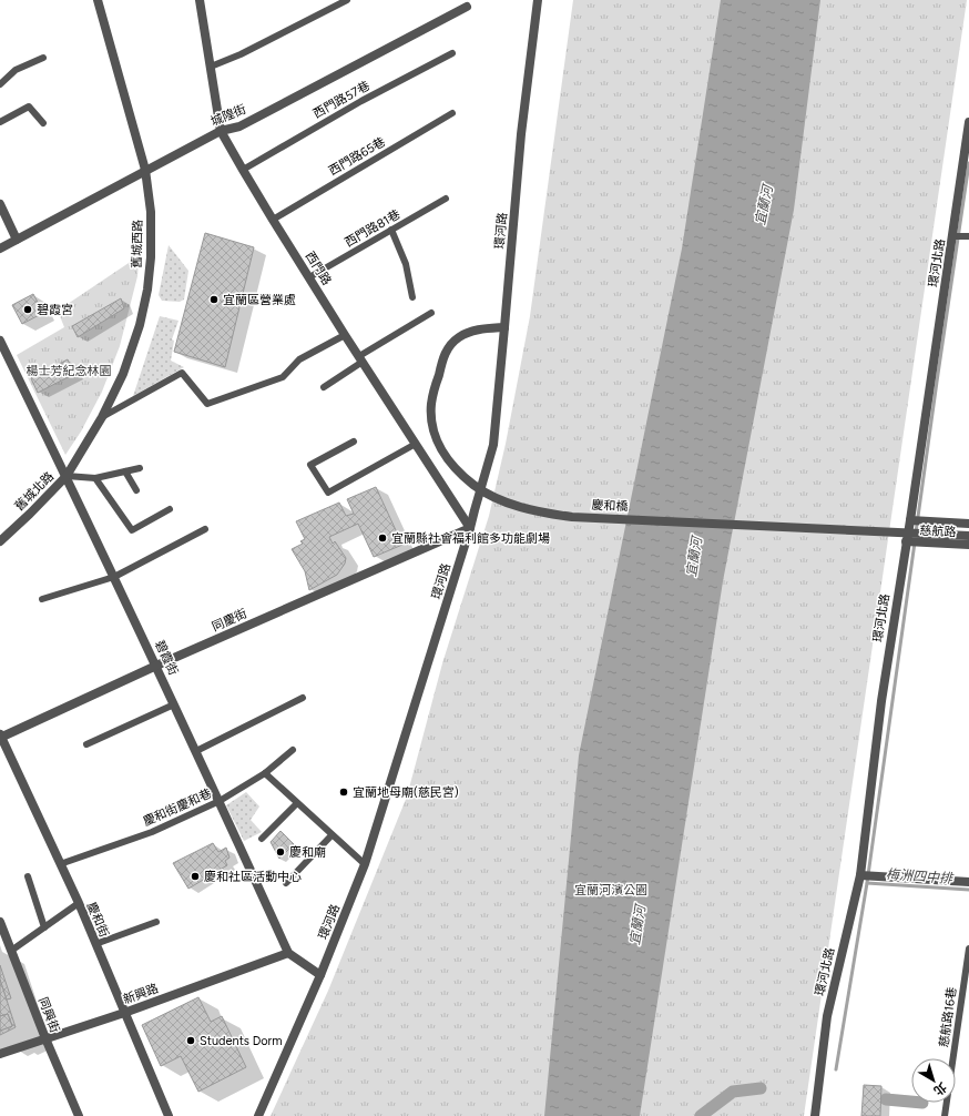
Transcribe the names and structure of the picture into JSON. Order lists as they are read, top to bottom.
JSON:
{
  "streets": {
    "street": [
      "城隍街",
      "環河路",
      "舊城西路",
      "環河北路",
      "西門路",
      "舊城北路",
      "慶和橋",
      "慈航路",
      "同慶街",
      "碧霞街",
      "慶和街",
      "新興路",
      "同興街"
    ],
    "lane": [
      "西門路57巷",
      "西門路65巷",
      "西門路81巷",
      "慶和街慶和巷",
      "慈航路16巷"
    ]
  },
  "crossings": [
    ["西門路57巷", "西門路"],
    ["城隍街", "舊城西路"],
    ["城隍街", "西門路"],
    ["西門路65巷", "西門路"],
    ["西門路81巷", "西門路"],
    ["環河路", "西門路"],
    ["環河路", "慶和橋"],
    ["環河路", "同慶街"],
    ["舊城西路", "舊城北路"],
    ["舊城西路", "碧霞街"],
    ["環河北路", "慈航路"],
    ["西門路", "同慶街"],
    ["舊城北路", "碧霞街"],
    ["同慶街", "碧霞街"],
    ["同慶街", "慶和街"],
    ["碧霞街", "慶和街慶和巷"],
    ["碧霞街", "新興路"],
    ["慶和街慶和巷", "慶和街"],
    ["慶和街", "新興路"],
    ["新興路", "同興街"]
  ],
  "water": ["宜蘭河", "梅洲四中排"],
  "parks": ["楊士芳紀念林園", "宜蘭河濱公園"],
  "places": [
    "宜蘭區營業處",
    "碧霞宮",
    "宜蘭縣社會福利館多功能劇場",
    "宜蘭地母廟(慈民宮)",
    "慶和廟",
    "慶和社區活動中心",
    "Students Dorm"
  ],
  "north": "bottom right"
}
